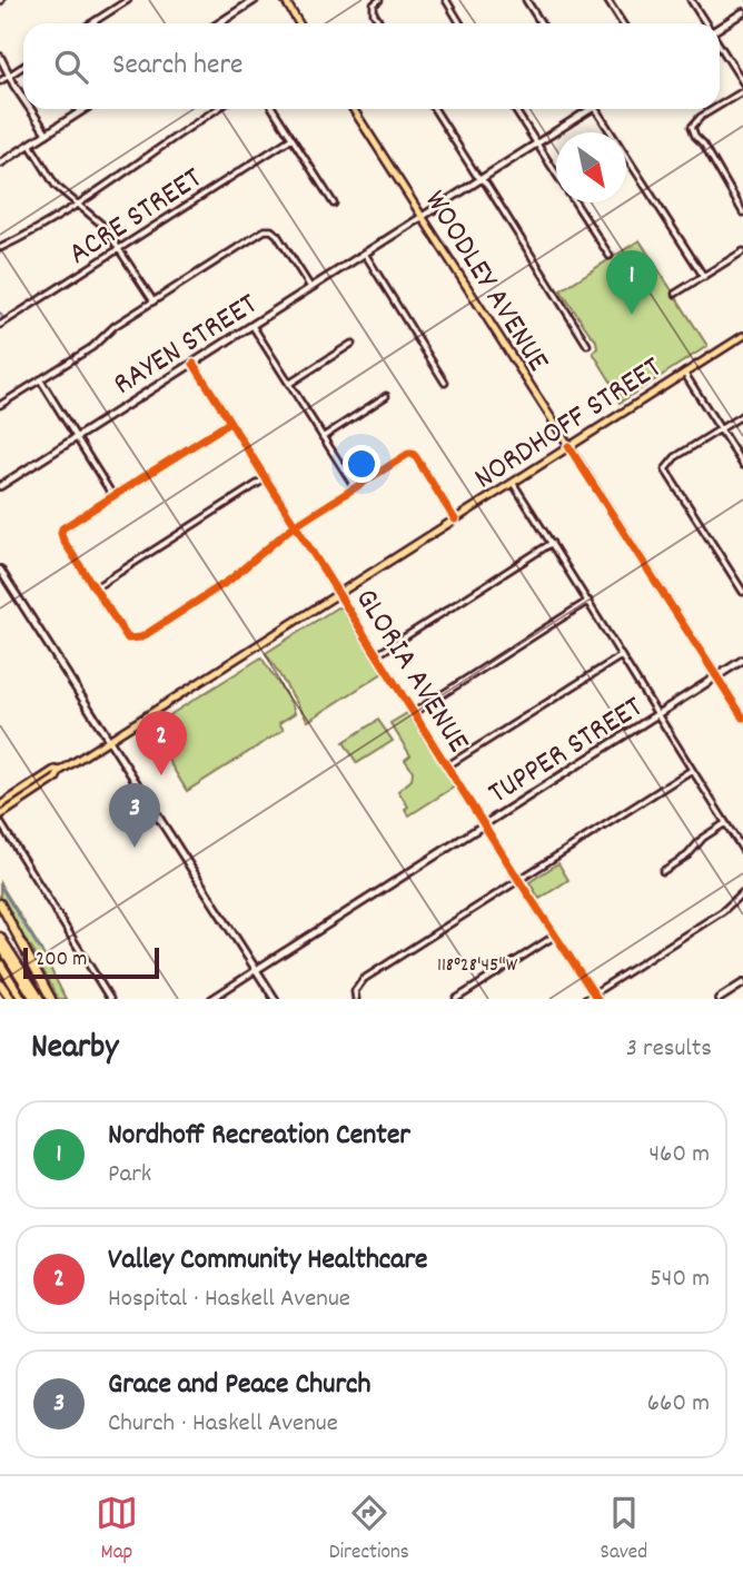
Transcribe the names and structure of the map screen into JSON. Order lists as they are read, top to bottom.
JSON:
{
  "streets": {
    "main road": ["WOODLEY AVENUE", "NORDHOFF STREET"],
    "street": [
      "ACRE STREET",
      "RAYEN STREET",
      "GLORIA AVENUE",
      "TUPPER STREET"
    ]
  },
  "crossings": [
    ["WOODLEY AVENUE", "RAYEN STREET"],
    ["WOODLEY AVENUE", "NORDHOFF STREET"],
    ["WOODLEY AVENUE", "TUPPER STREET"],
    ["RAYEN STREET", "GLORIA AVENUE"],
    ["NORDHOFF STREET", "GLORIA AVENUE"],
    ["GLORIA AVENUE", "TUPPER STREET"]
  ],
  "scale_bar": "200 m",
  "north": "bottom right",
  "page": {
    "search": "Search here",
    "pins": ["1", "2", "3"],
    "scale": "200 m",
    "heading": ["Nearby", "3 results"],
    "list": [
      {
        "mark": "1",
        "name": "Nordhoff Recreation Center",
        "note": "Park",
        "value": "460 m"
      },
      {
        "mark": "2",
        "name": "Valley Community Healthcare",
        "note": "Hospital · Haskell Avenue",
        "value": "540 m"
      },
      {
        "mark": "3",
        "name": "Grace and Peace Church",
        "note": "Church · Haskell Avenue",
        "value": "660 m"
      }
    ],
    "nav": ["Map", "Directions", "Saved"]
  },
  "coordinates": ["118°28'45\"W"]
}
